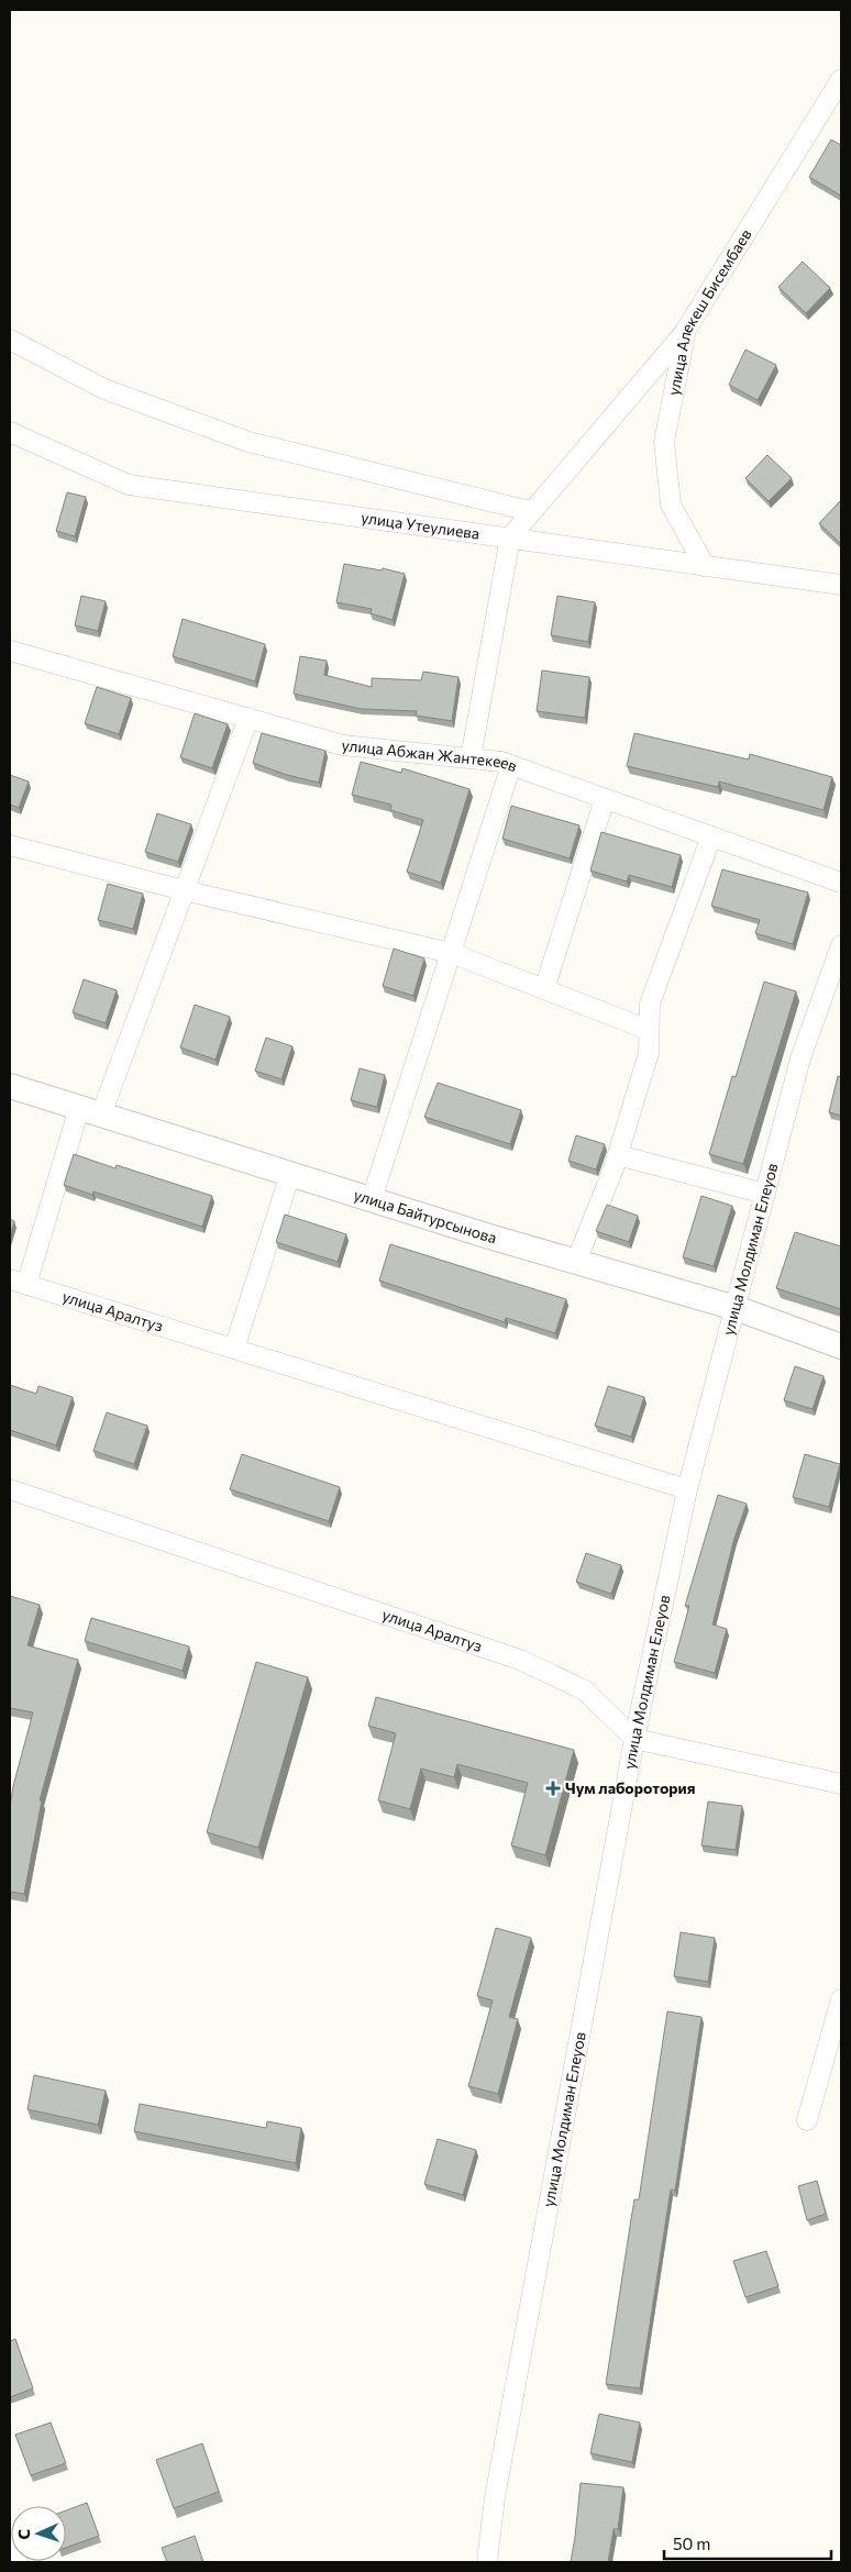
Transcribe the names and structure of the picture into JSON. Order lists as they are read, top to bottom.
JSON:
{
  "streets": {
    "street": [
      "улица Алекеш Бисембаев",
      "улица Утеулиева",
      "улица Абжан Жантекеев",
      "улица Байтурсынова",
      "улица Молдиман Елеуов",
      "улица Аралтуз"
    ]
  },
  "crossings": [
    ["улица Алекеш Бисембаев", "улица Утеулиева"],
    ["улица Байтурсынова", "улица Молдиман Елеуов"],
    ["улица Молдиман Елеуов", "улица Аралтуз"]
  ],
  "places": {
    "health": ["Чум лаборотория"]
  },
  "scale_bar": "50 m",
  "north": "left"
}
